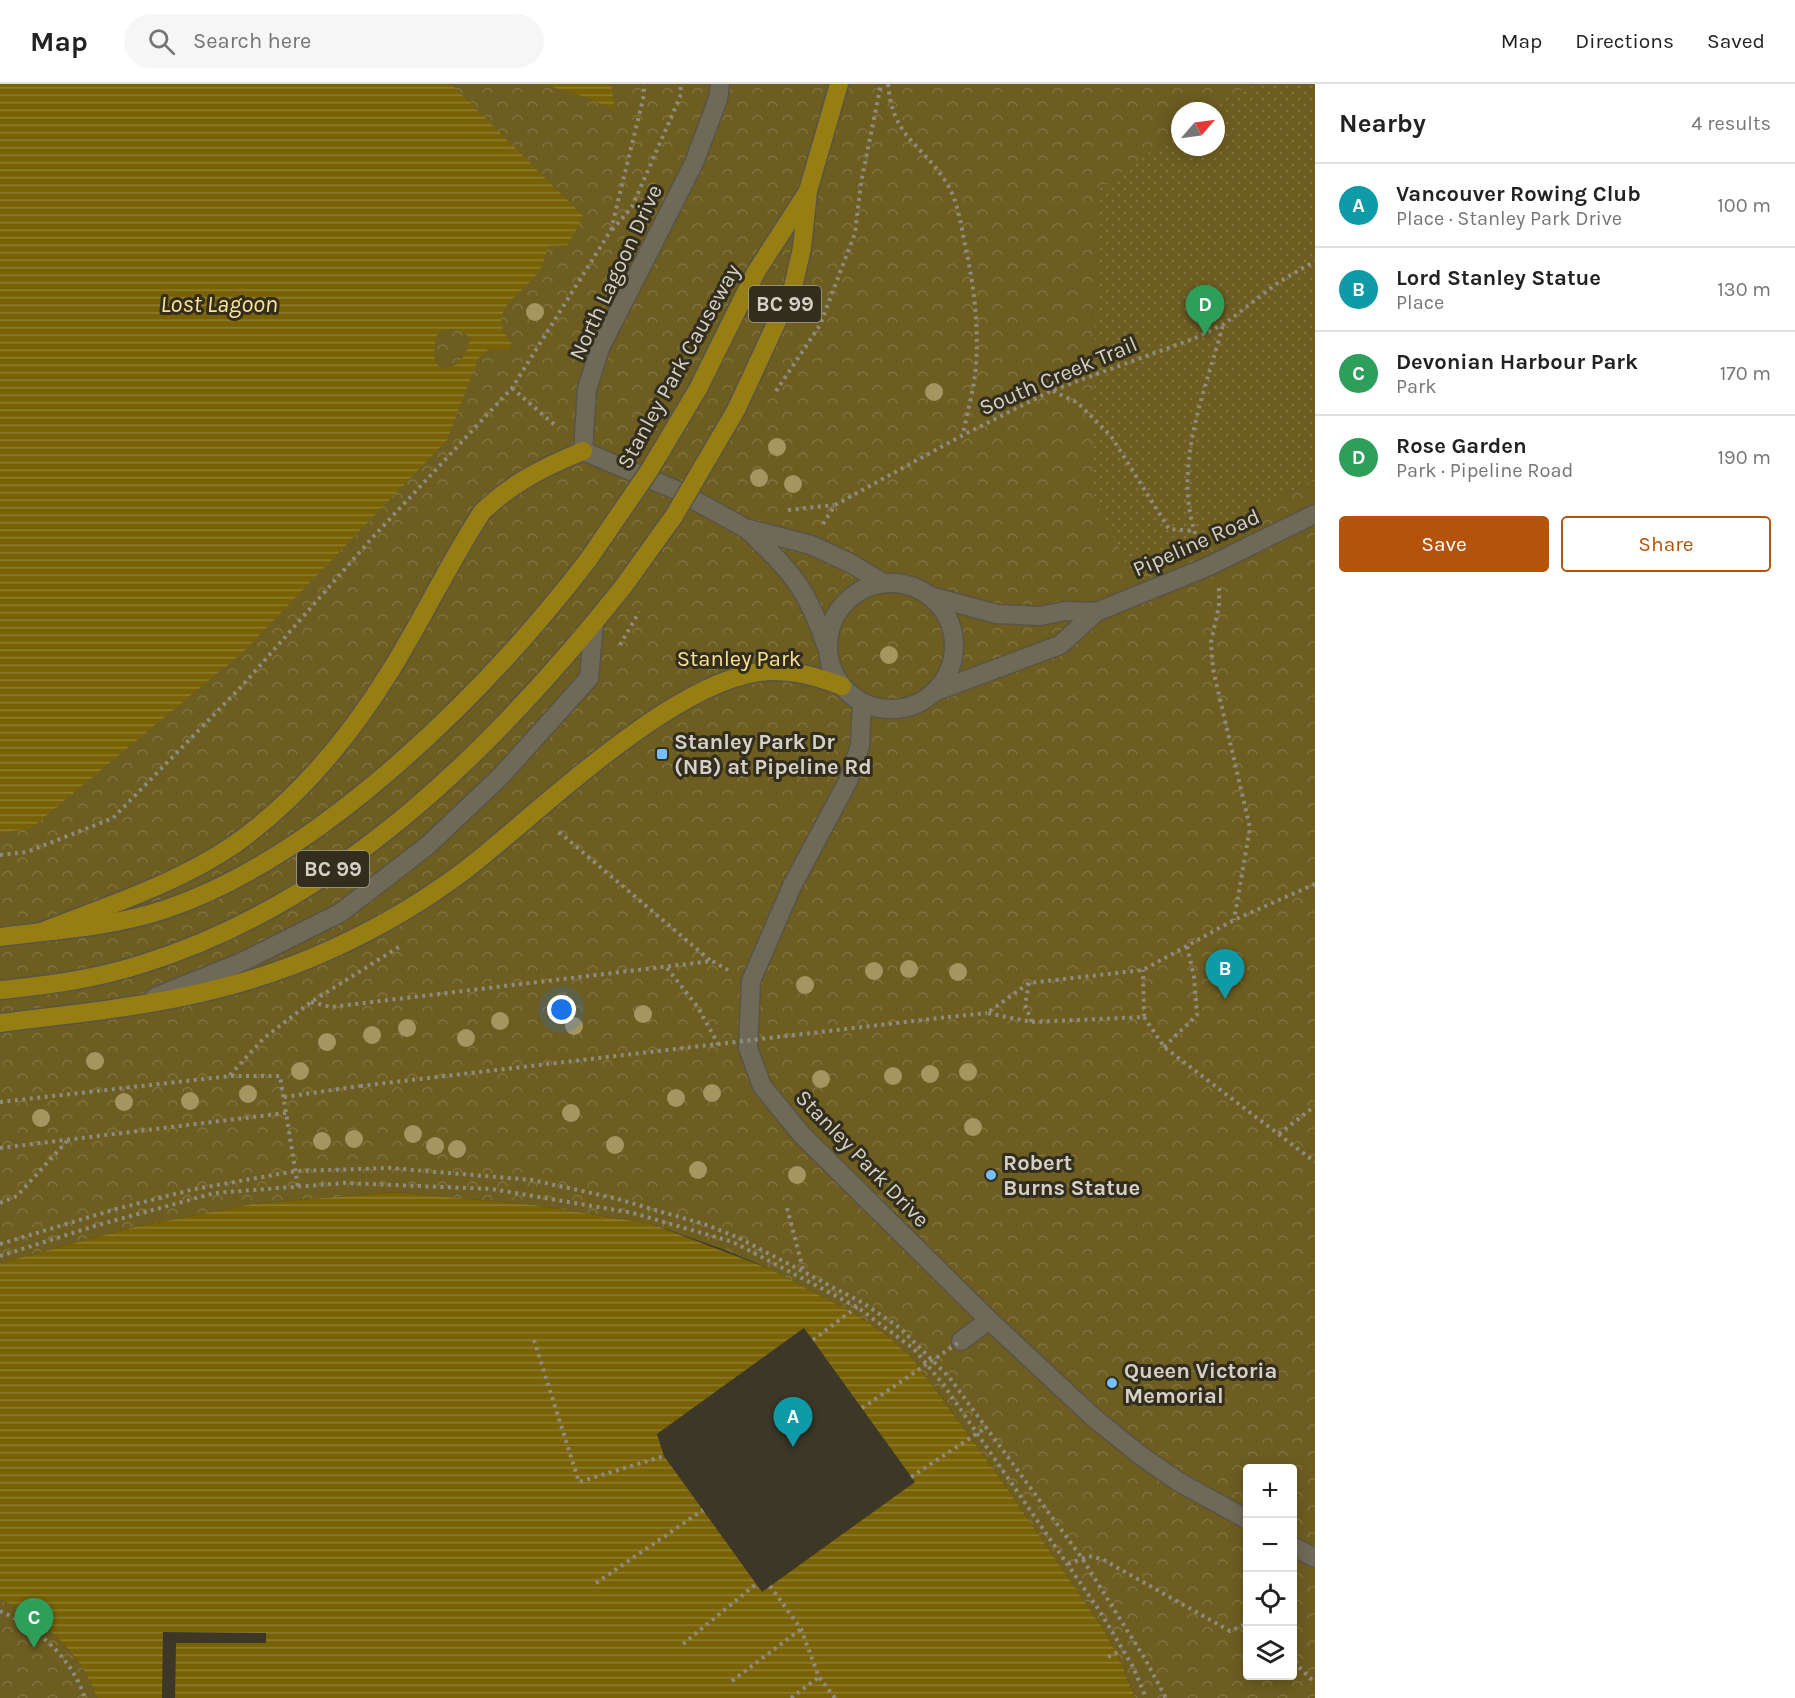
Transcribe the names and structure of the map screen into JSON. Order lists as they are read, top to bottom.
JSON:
{
  "streets": {
    "highway": ["BC 99", "Stanley Park Causeway"],
    "street": ["North Lagoon Drive", "Pipeline Road", "Stanley Park Drive"],
    "path": ["South Creek Trail"]
  },
  "crossings": [
    ["Pipeline Road", "Stanley Park Drive"]
  ],
  "water": ["Lost Lagoon"],
  "parks": ["Stanley Park"],
  "places": {
    "transit": ["Stanley Park Dr (NB) at Pipeline Rd"],
    "other": ["Robert Burns Statue", "Queen Victoria Memorial"]
  },
  "north": "top right",
  "page": {
    "header": "Map",
    "search": "Search here",
    "nav": ["Map", "Directions", "Saved"],
    "heading": ["Nearby", "4 results"],
    "list": [
      {
        "mark": "A",
        "name": "Vancouver Rowing Club",
        "note": "Place · Stanley Park Drive",
        "value": "100 m"
      },
      {
        "mark": "B",
        "name": "Lord Stanley Statue",
        "note": "Place",
        "value": "130 m"
      },
      {
        "mark": "C",
        "name": "Devonian Harbour Park",
        "note": "Park",
        "value": "170 m"
      },
      {
        "mark": "D",
        "name": "Rose Garden",
        "note": "Park · Pipeline Road",
        "value": "190 m"
      }
    ],
    "pins": [
      "D",
      "B",
      "A",
      "C"
    ],
    "buttons": ["Save", "Share"],
    "map_buttons": ["+", "−"]
  }
}
